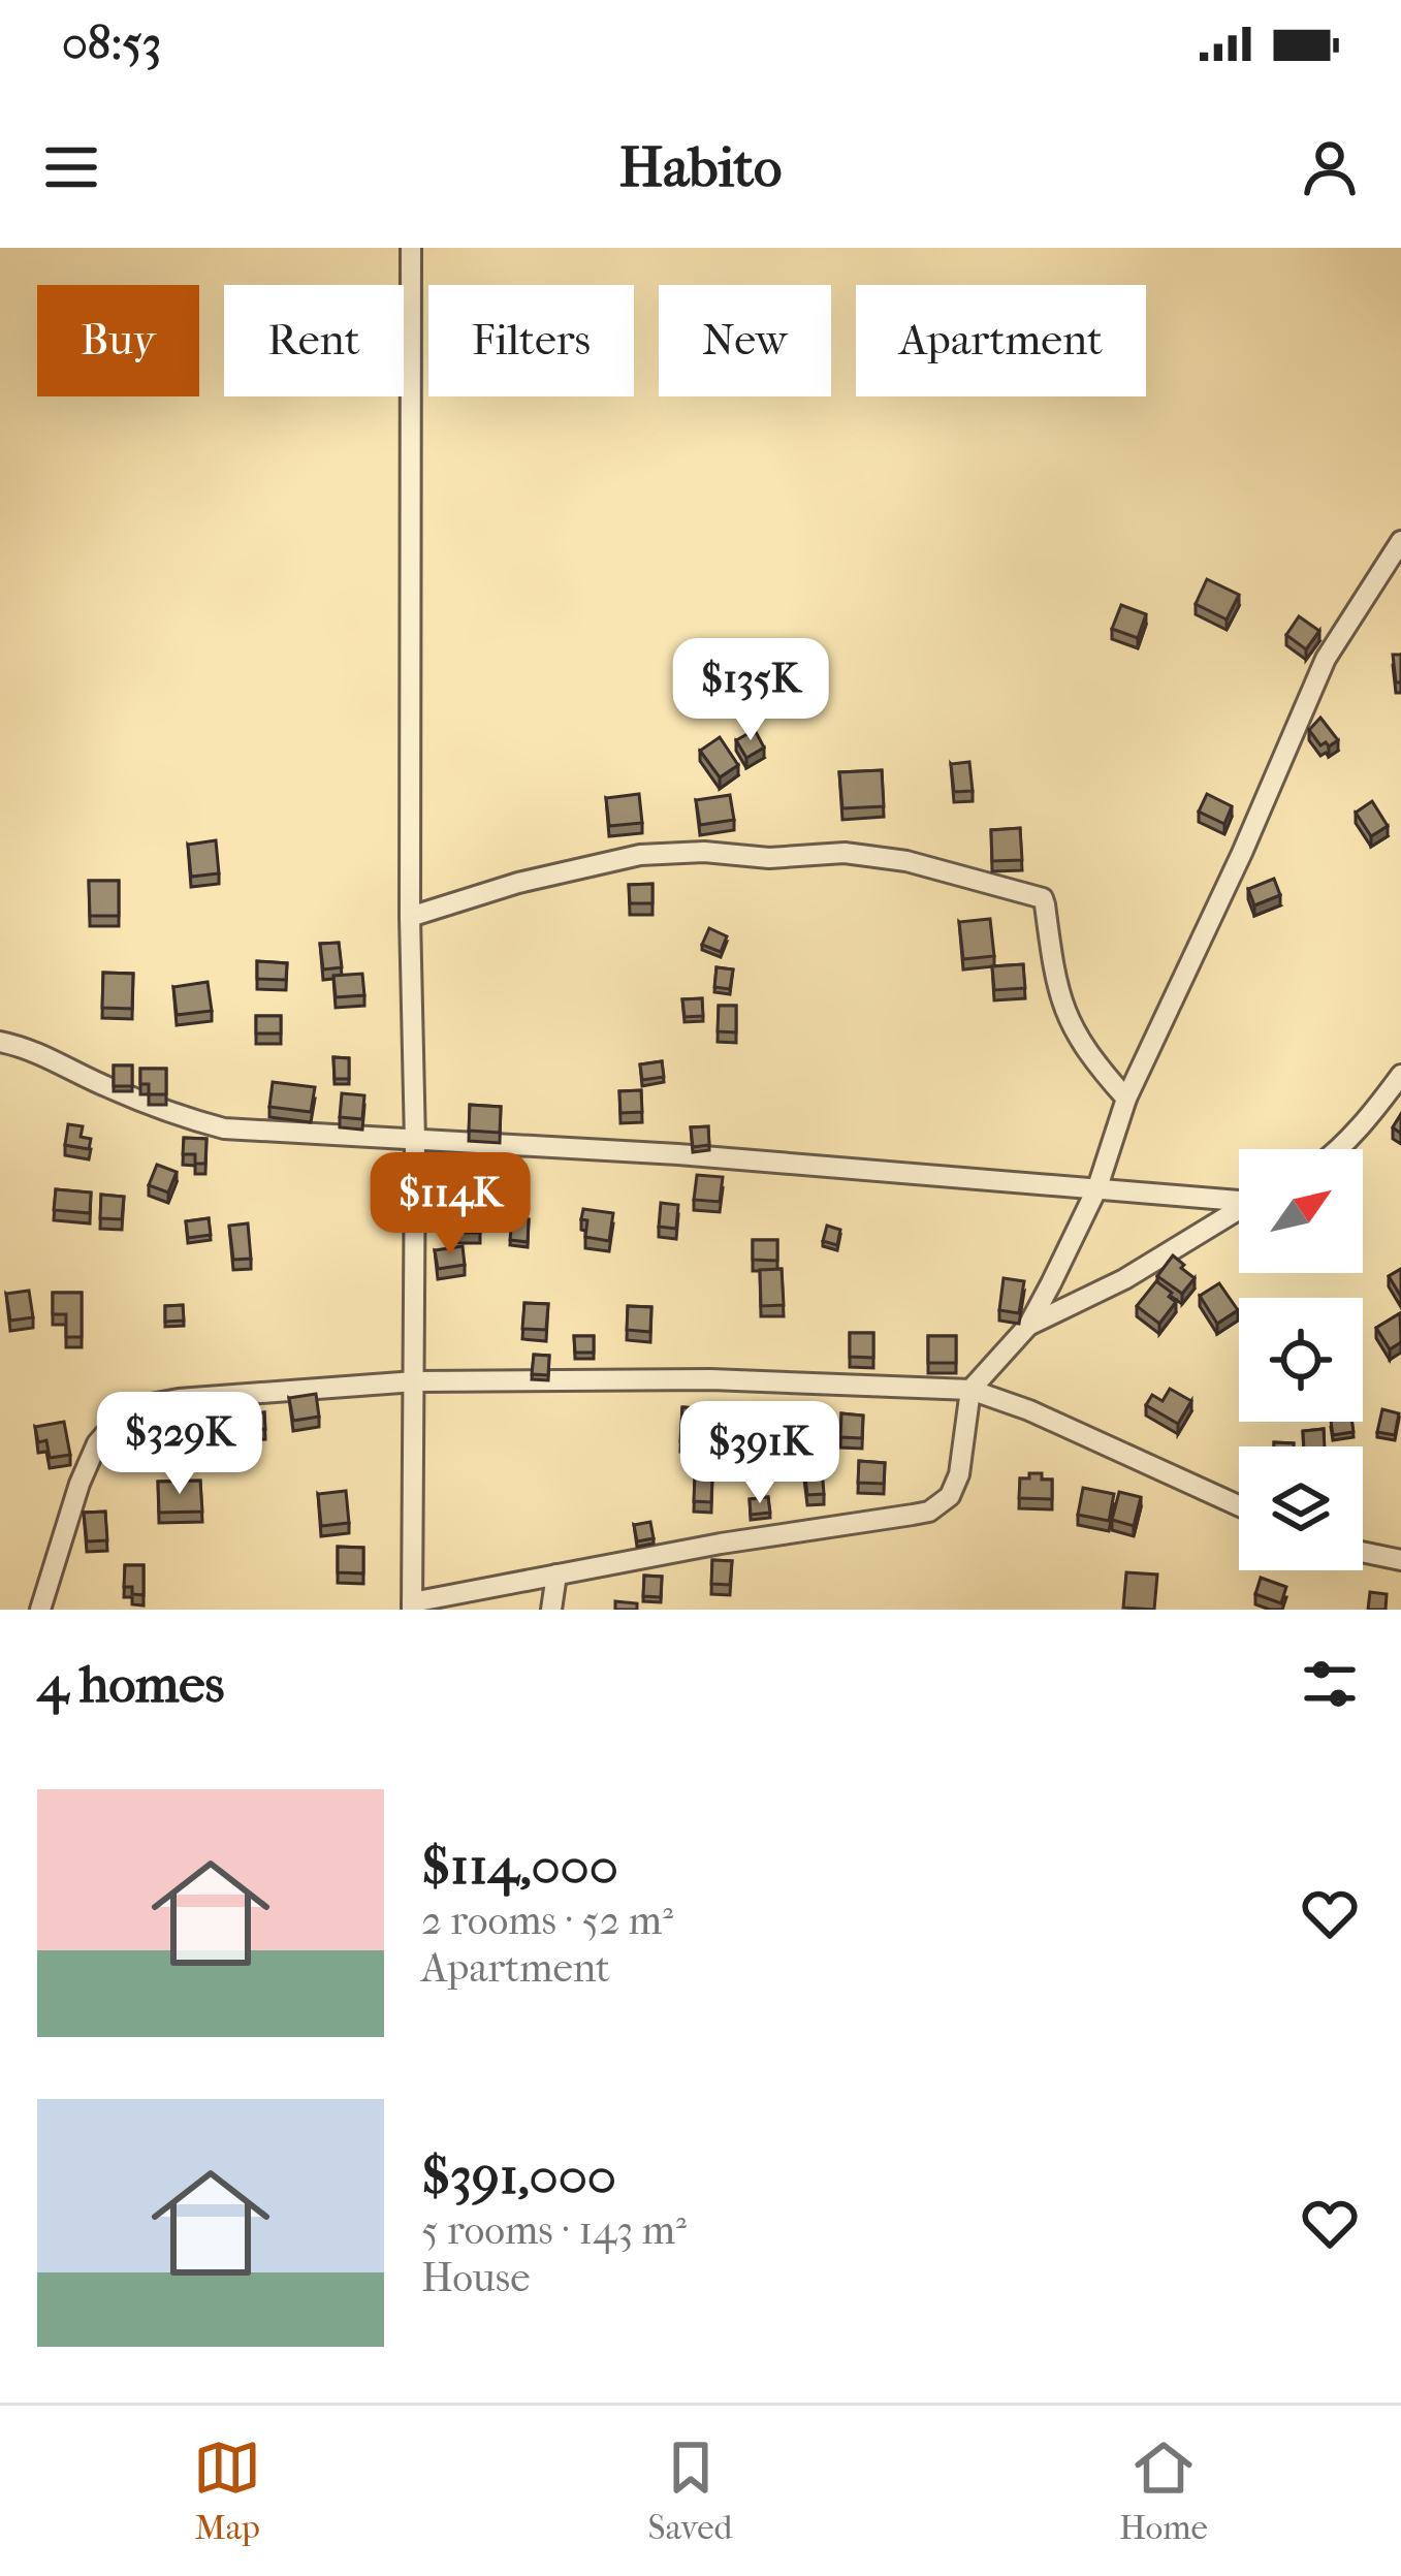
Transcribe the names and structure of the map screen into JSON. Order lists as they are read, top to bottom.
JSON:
{
  "north": "top right",
  "page": {
    "status": "08:53",
    "header": "Habito",
    "chip": [
      "Buy",
      "Rent",
      "Filters",
      "New",
      "Apartment"
    ],
    "price": [
      "$135K",
      "$114K",
      "$329K",
      "$391K"
    ],
    "heading": "4 homes",
    "list": [
      {
        "name": "$114,000",
        "note": "2 rooms · 52 m² · Apartment"
      },
      {
        "name": "$391,000",
        "note": "5 rooms · 143 m² · House"
      }
    ],
    "tabs": ["Map", "Saved", "Home"]
  }
}
